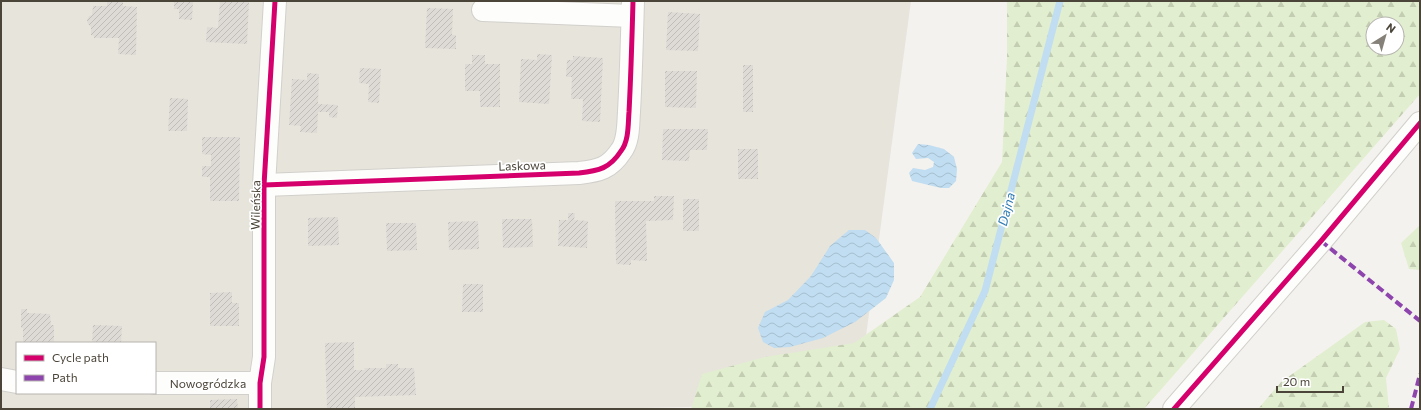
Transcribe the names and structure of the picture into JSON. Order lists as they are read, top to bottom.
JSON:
{
  "streets": {
    "street": ["Laskowa", "Wileńska", "Nowogródzka"]
  },
  "crossings": [
    ["Laskowa", "Wileńska"],
    ["Wileńska", "Nowogródzka"]
  ],
  "water": ["Dajna"],
  "legend": ["Cycle path", "Path"],
  "scale_bar": "20 m",
  "north": "top right"
}
